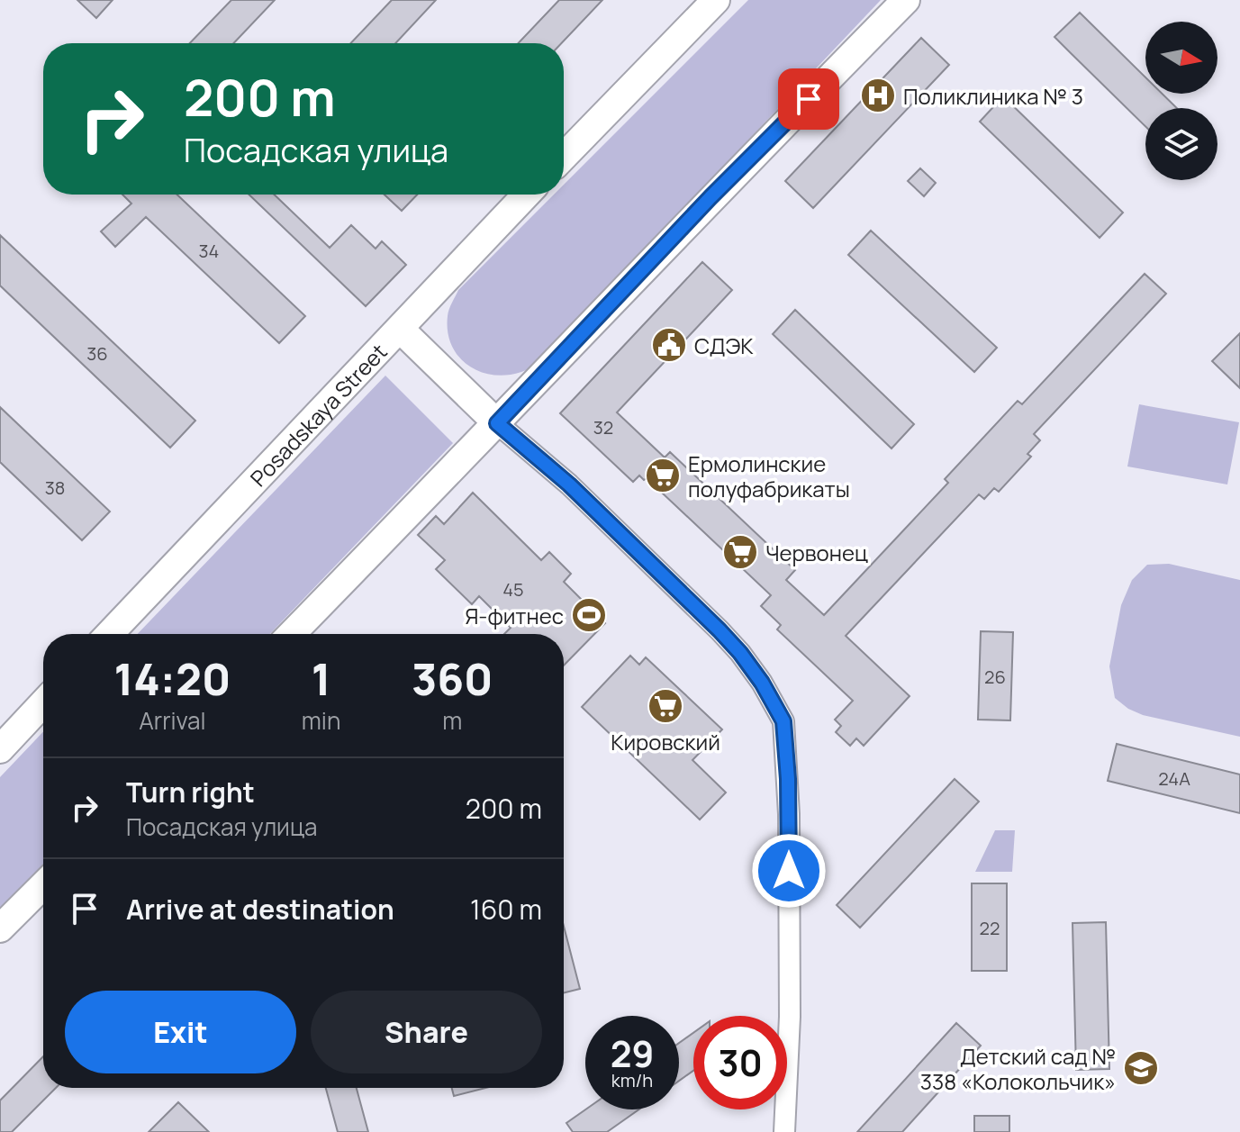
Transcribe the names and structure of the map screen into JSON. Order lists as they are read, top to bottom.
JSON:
{
  "streets": {
    "street": ["Posadskaya Street"]
  },
  "places": {
    "hospital": ["Поликлиника № 3"],
    "public building": ["СДЭК"],
    "supermarket": ["Ермолинские полуфабрикаты", "Червонец", "Кировский"],
    "sports": ["Я-фитнес"],
    "school or university": ["Детский сад № 338 «Колокольчик»"]
  },
  "house_numbers": [
    "34",
    "36",
    "32",
    "38",
    "45",
    "26",
    "24А",
    "22"
  ],
  "north": "right",
  "page": {
    "turn": ["200 m", "Посадская улица"],
    "eta": [
      "14:20",
      "Arrival",
      "1",
      "min",
      "360",
      "m"
    ],
    "list": [
      {
        "name": "Turn right",
        "note": "Посадская улица",
        "value": "200 m"
      },
      {
        "name": "Arrive at destination",
        "value": "160 m"
      }
    ],
    "buttons": ["Exit", "Share"],
    "speed": "29 km/h",
    "limit": "30"
  }
}
